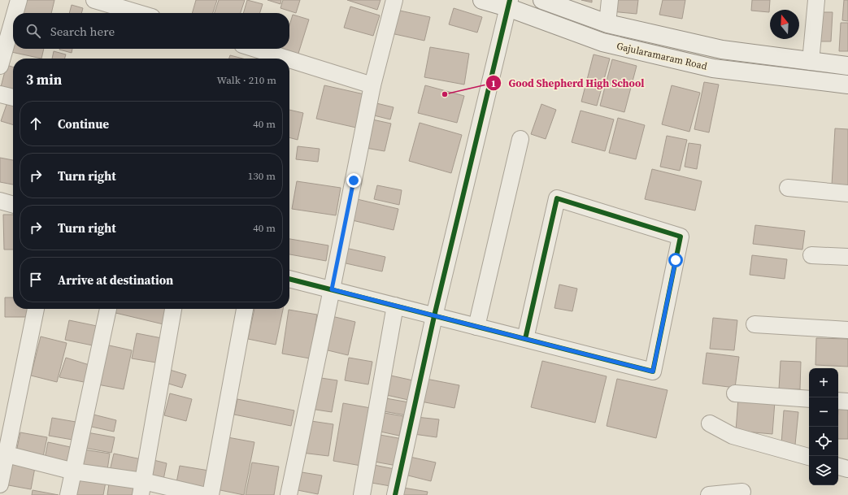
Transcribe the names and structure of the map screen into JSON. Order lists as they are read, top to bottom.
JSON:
{
  "streets": {
    "main road": ["Gajularamaram Road"]
  },
  "places": ["Good Shepherd High School"],
  "north": "top",
  "page": {
    "search": "Search here",
    "heading": ["3 min", "Walk · 210 m"],
    "list": [
      ["Continue", "40 m"],
      ["Turn right", "130 m"],
      ["Turn right", "40 m"],
      "Arrive at destination"
    ],
    "map_buttons": ["+", "−"]
  }
}
